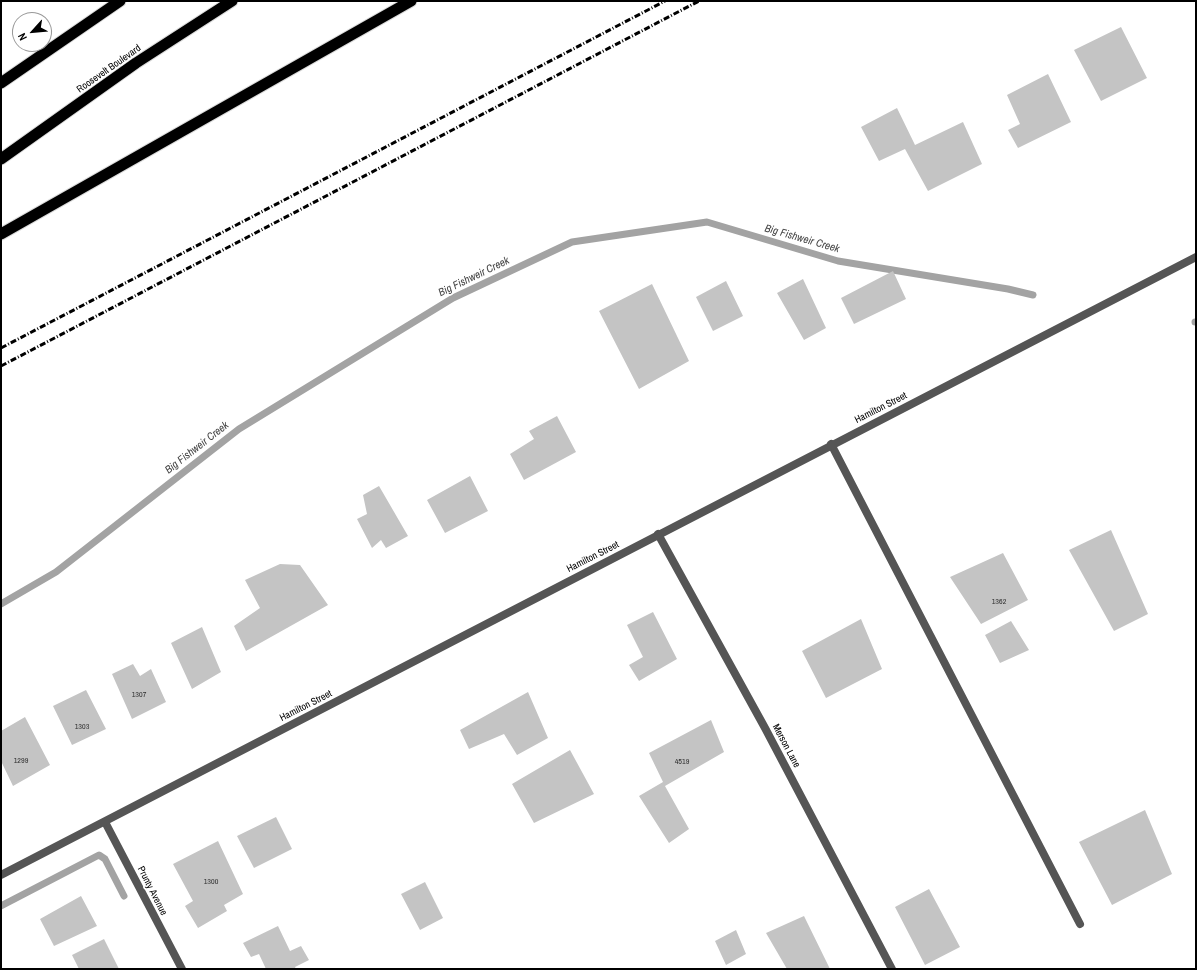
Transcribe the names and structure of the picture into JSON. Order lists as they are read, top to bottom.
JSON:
{
  "streets": {
    "highway": ["Roosevelt Boulevard"],
    "street": ["Hamilton Street", "Merson Lane", "Prunty Avenue"]
  },
  "crossings": [
    ["Hamilton Street", "Merson Lane"],
    ["Hamilton Street", "Prunty Avenue"]
  ],
  "water": ["Big Fishweir Creek"],
  "house_numbers": [
    "1362",
    "1307",
    "1303",
    "1299",
    "4519",
    "1300"
  ],
  "north": "bottom left"
}
